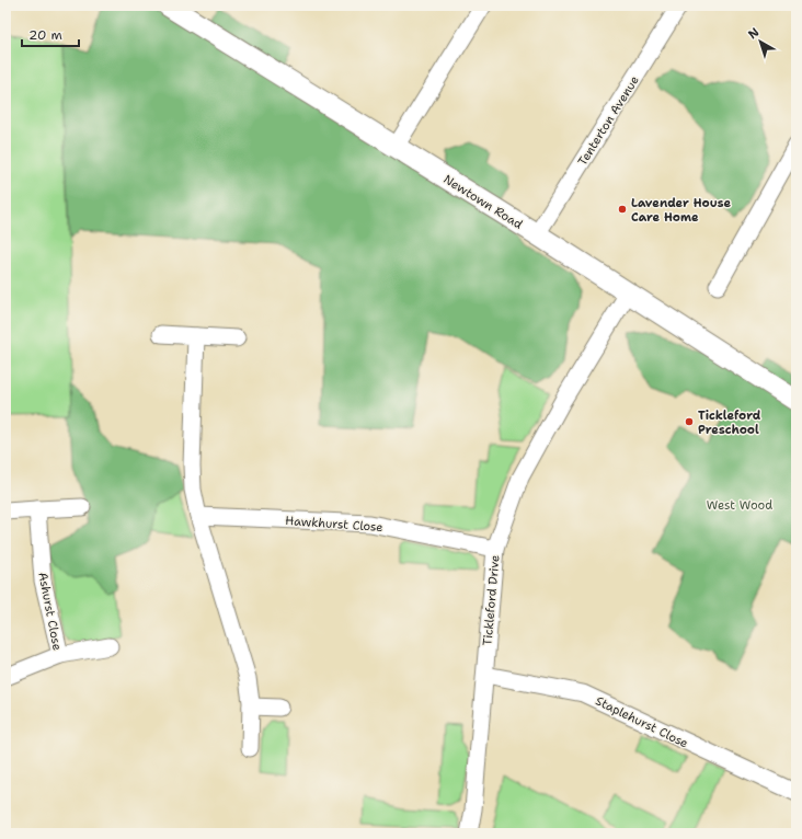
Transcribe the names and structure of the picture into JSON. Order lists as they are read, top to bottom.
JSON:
{
  "streets": {
    "street": [
      "Tenterton Avenue",
      "Newtown Road",
      "Hawkhurst Close",
      "Tickleford Drive",
      "Ashurst Close",
      "Staplehurst Close"
    ]
  },
  "crossings": [
    ["Tenterton Avenue", "Newtown Road"],
    ["Newtown Road", "Tickleford Drive"],
    ["Hawkhurst Close", "Tickleford Drive"],
    ["Tickleford Drive", "Staplehurst Close"]
  ],
  "parks": ["West Wood"],
  "places": ["Lavender House Care Home", "Tickleford Preschool"],
  "scale_bar": "20 m",
  "north": "top left"
}
